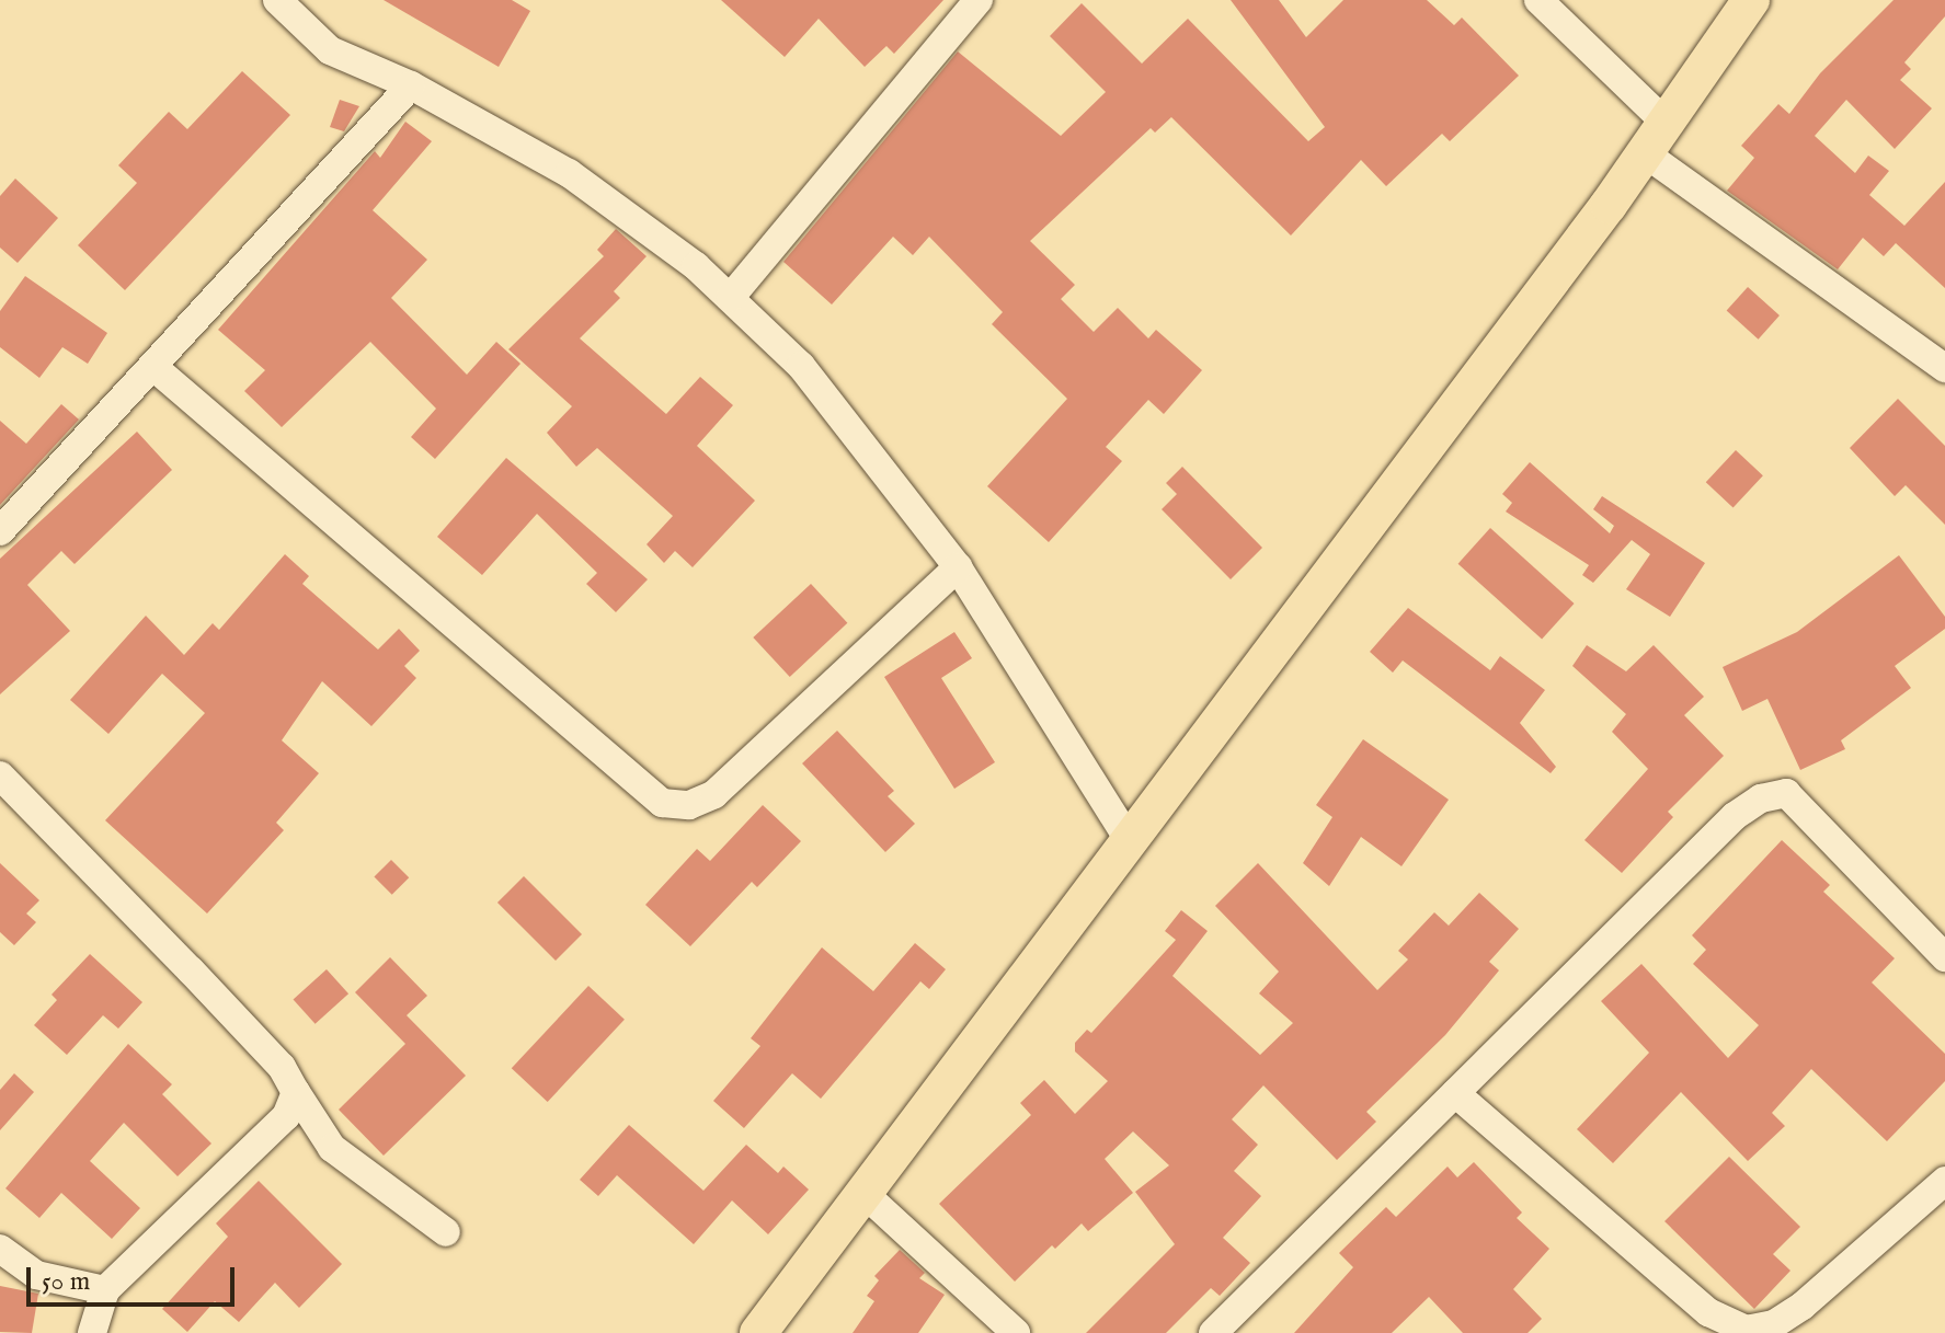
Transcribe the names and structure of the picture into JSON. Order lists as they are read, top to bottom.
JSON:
{
  "scale_bar": "50 m"
}
